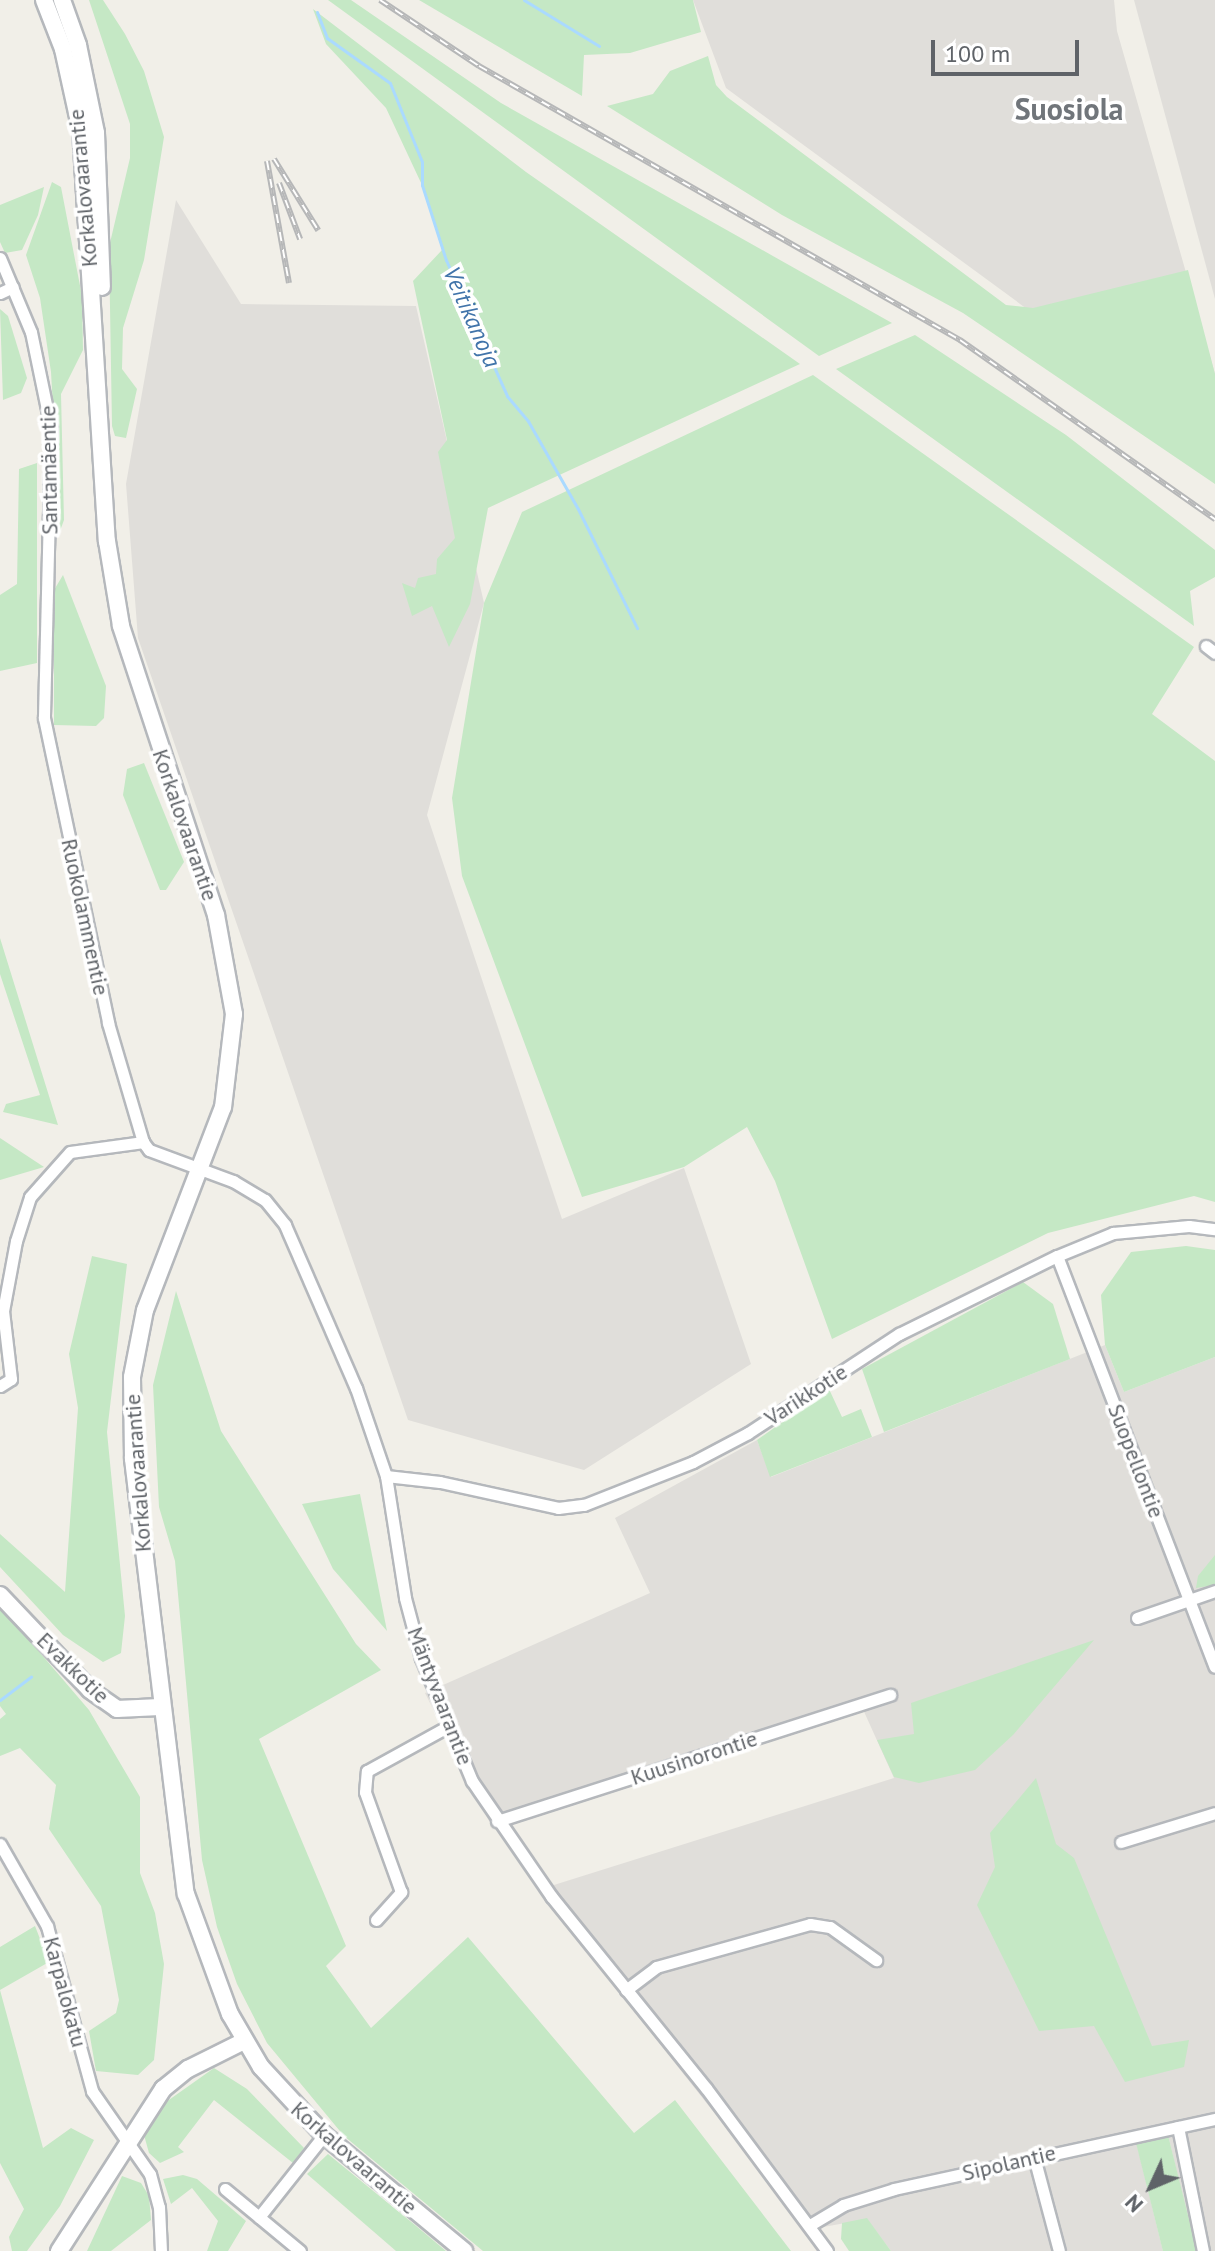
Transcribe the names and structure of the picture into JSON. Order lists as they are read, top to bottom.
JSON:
{
  "streets": {
    "street": [
      "Korkalovaarantie",
      "Santamäentie",
      "Ruokolammentie",
      "Varikkotie",
      "Suopellontie",
      "Evakkotie",
      "Mäntyvaarantie",
      "Kuusinorontie",
      "Karpalokatu",
      "Sipolantie"
    ]
  },
  "crossings": [
    ["Korkalovaarantie", "Evakkotie"],
    ["Korkalovaarantie", "Mäntyvaarantie"],
    ["Santamäentie", "Ruokolammentie"],
    ["Ruokolammentie", "Mäntyvaarantie"],
    ["Varikkotie", "Suopellontie"],
    ["Varikkotie", "Mäntyvaarantie"],
    ["Mäntyvaarantie", "Kuusinorontie"],
    ["Mäntyvaarantie", "Sipolantie"]
  ],
  "districts": ["Suosiola"],
  "water": ["Veitikanoja"],
  "scale_bar": "100 m",
  "north": "bottom left"
}
